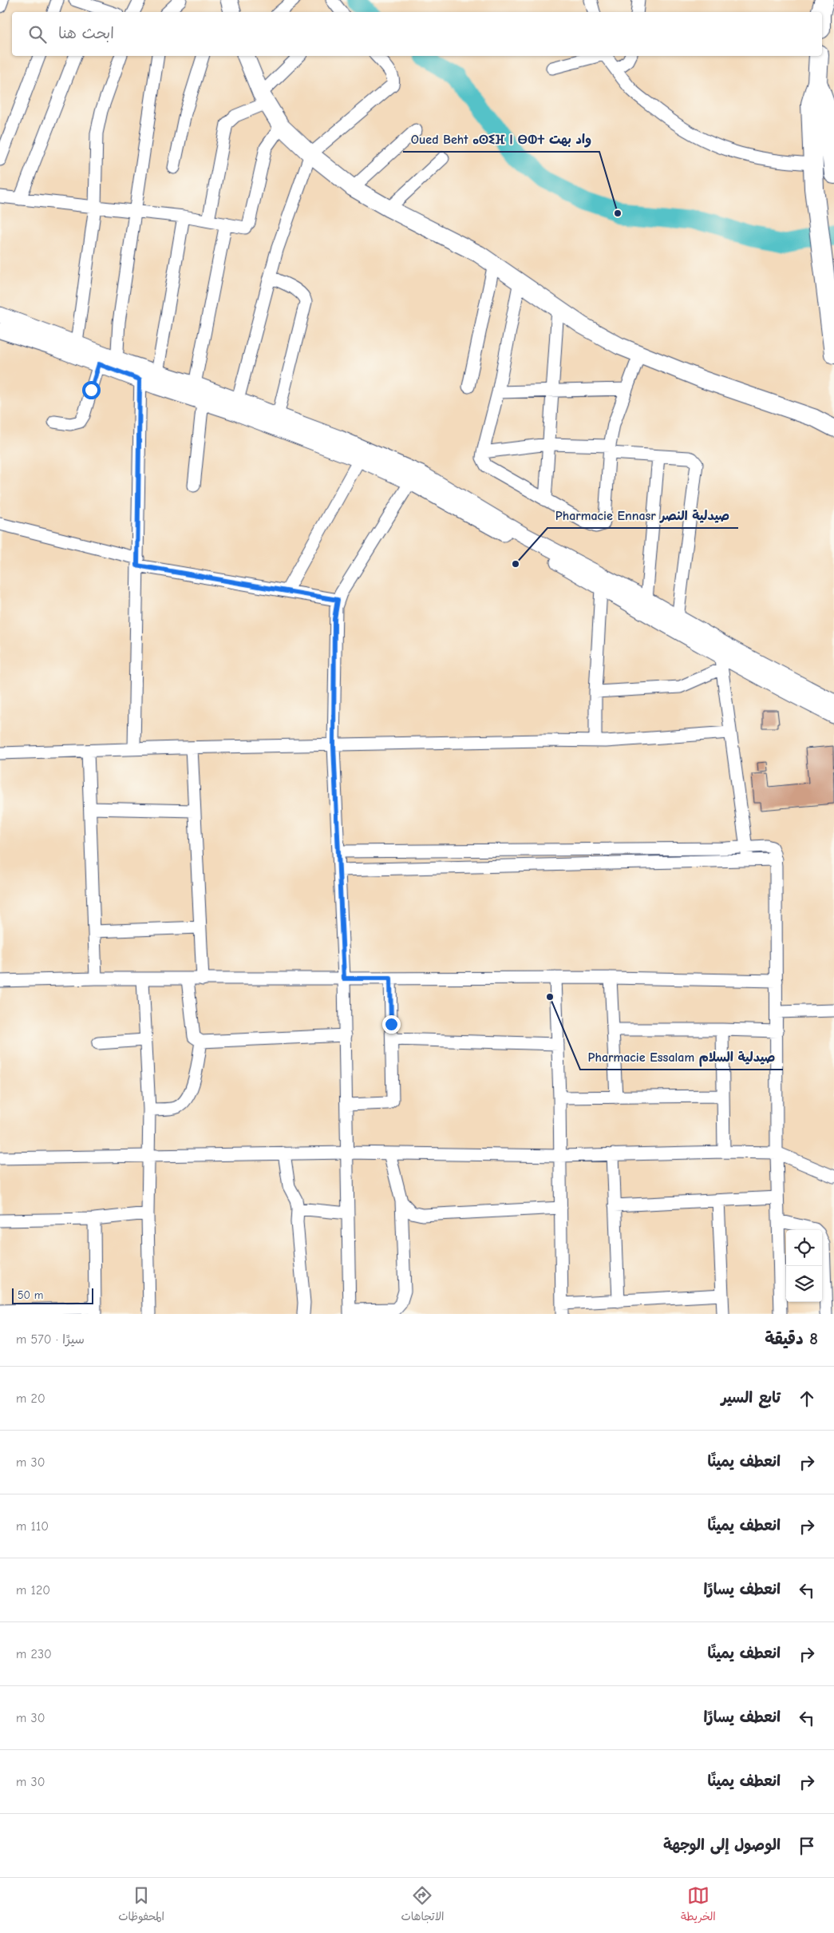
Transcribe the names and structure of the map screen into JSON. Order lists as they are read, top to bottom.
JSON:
{
  "places": ["Oued Beht ⴰⵙⵉⴼ ⵏ ⴱⵀⵜ واد بهت", "Pharmacie Ennasr صيدلية النصر", "Pharmacie Essalam صيدلية السلام"],
  "scale_bar": "50 m",
  "page": {
    "search": "ابحث هنا",
    "scale": "50 m",
    "heading": ["8 دقيقة", "سيرًا · 570 m"],
    "list": [
      ["تابع السير", "20 m"],
      ["انعطف يمينًا", "30 m"],
      ["انعطف يمينًا", "110 m"],
      ["انعطف يسارًا", "120 m"],
      ["انعطف يمينًا", "230 m"],
      ["انعطف يسارًا", "30 m"],
      ["انعطف يمينًا", "30 m"],
      "الوصول إلى الوجهة"
    ],
    "nav": ["الخريطة", "الاتجاهات", "المحفوظات"]
  }
}
